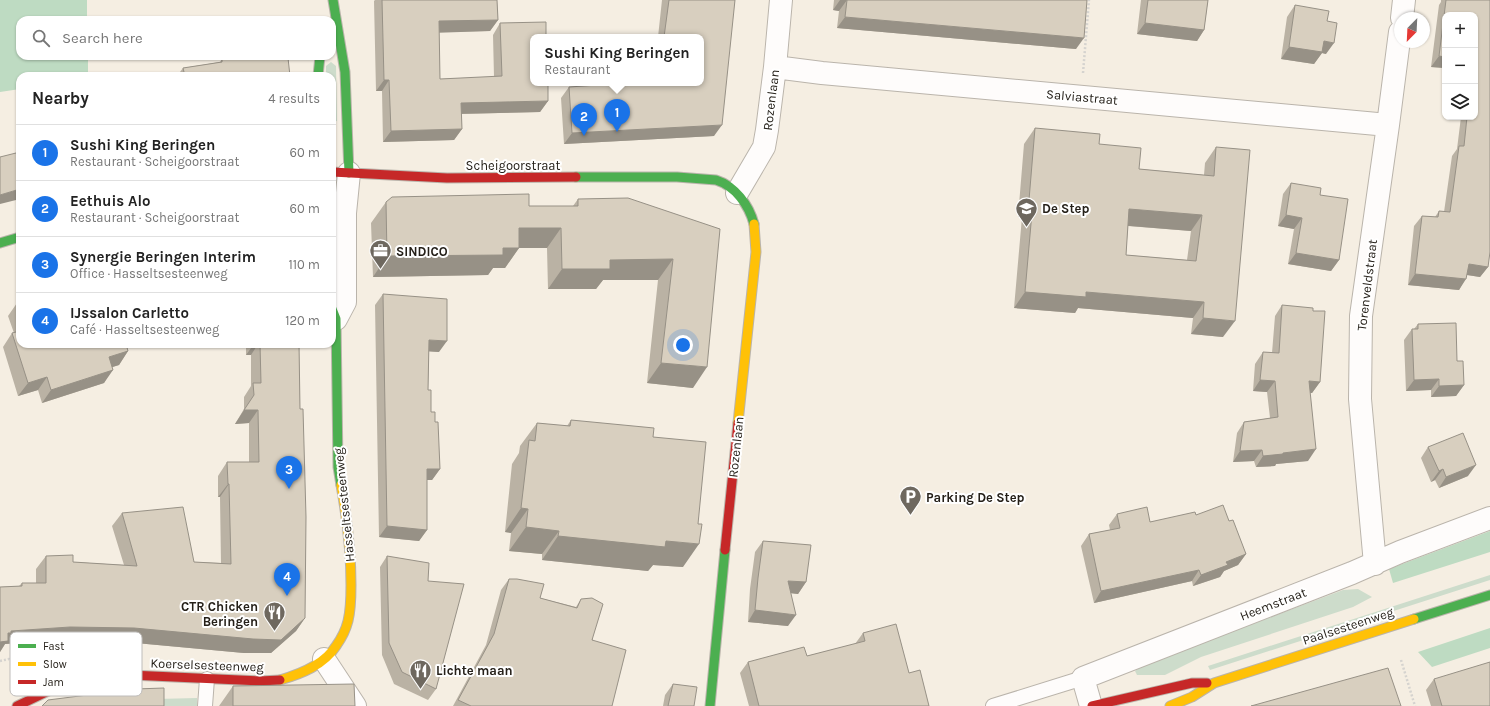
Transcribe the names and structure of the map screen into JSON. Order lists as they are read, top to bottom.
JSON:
{
  "streets": {
    "street": [
      "Salviastraat",
      "Rozenlaan",
      "Scheigoorstraat",
      "Torenveldstraat",
      "Hasseltsesteenweg",
      "Heemstraat",
      "Paalsesteenweg",
      "Koerselsesteenweg"
    ]
  },
  "crossings": [
    ["Salviastraat", "Rozenlaan"],
    ["Salviastraat", "Torenveldstraat"],
    ["Rozenlaan", "Scheigoorstraat"],
    ["Scheigoorstraat", "Hasseltsesteenweg"],
    ["Torenveldstraat", "Heemstraat"],
    ["Hasseltsesteenweg", "Koerselsesteenweg"]
  ],
  "places": {
    "school or university": ["De Step"],
    "office": ["SINDICO"],
    "parking": ["Parking De Step"],
    "restaurant": ["CTR Chicken Beringen", "Lichte maan"]
  },
  "legend": ["Fast", "Slow", "Jam"],
  "north": "bottom left",
  "page": {
    "map_buttons": ["+", "−"],
    "search": "Search here",
    "popup": ["Sushi King Beringen", "Restaurant"],
    "heading": ["Nearby", "4 results"],
    "pins": [
      "1",
      "2",
      "3",
      "4"
    ],
    "list": [
      {
        "mark": "1",
        "name": "Sushi King Beringen",
        "note": "Restaurant · Scheigoorstraat",
        "value": "60 m"
      },
      {
        "mark": "2",
        "name": "Eethuis Alo",
        "note": "Restaurant · Scheigoorstraat",
        "value": "60 m"
      },
      {
        "mark": "3",
        "name": "Synergie Beringen Interim",
        "note": "Office · Hasseltsesteenweg",
        "value": "110 m"
      },
      {
        "mark": "4",
        "name": "IJssalon Carletto",
        "note": "Café · Hasseltsesteenweg",
        "value": "120 m"
      }
    ]
  }
}
